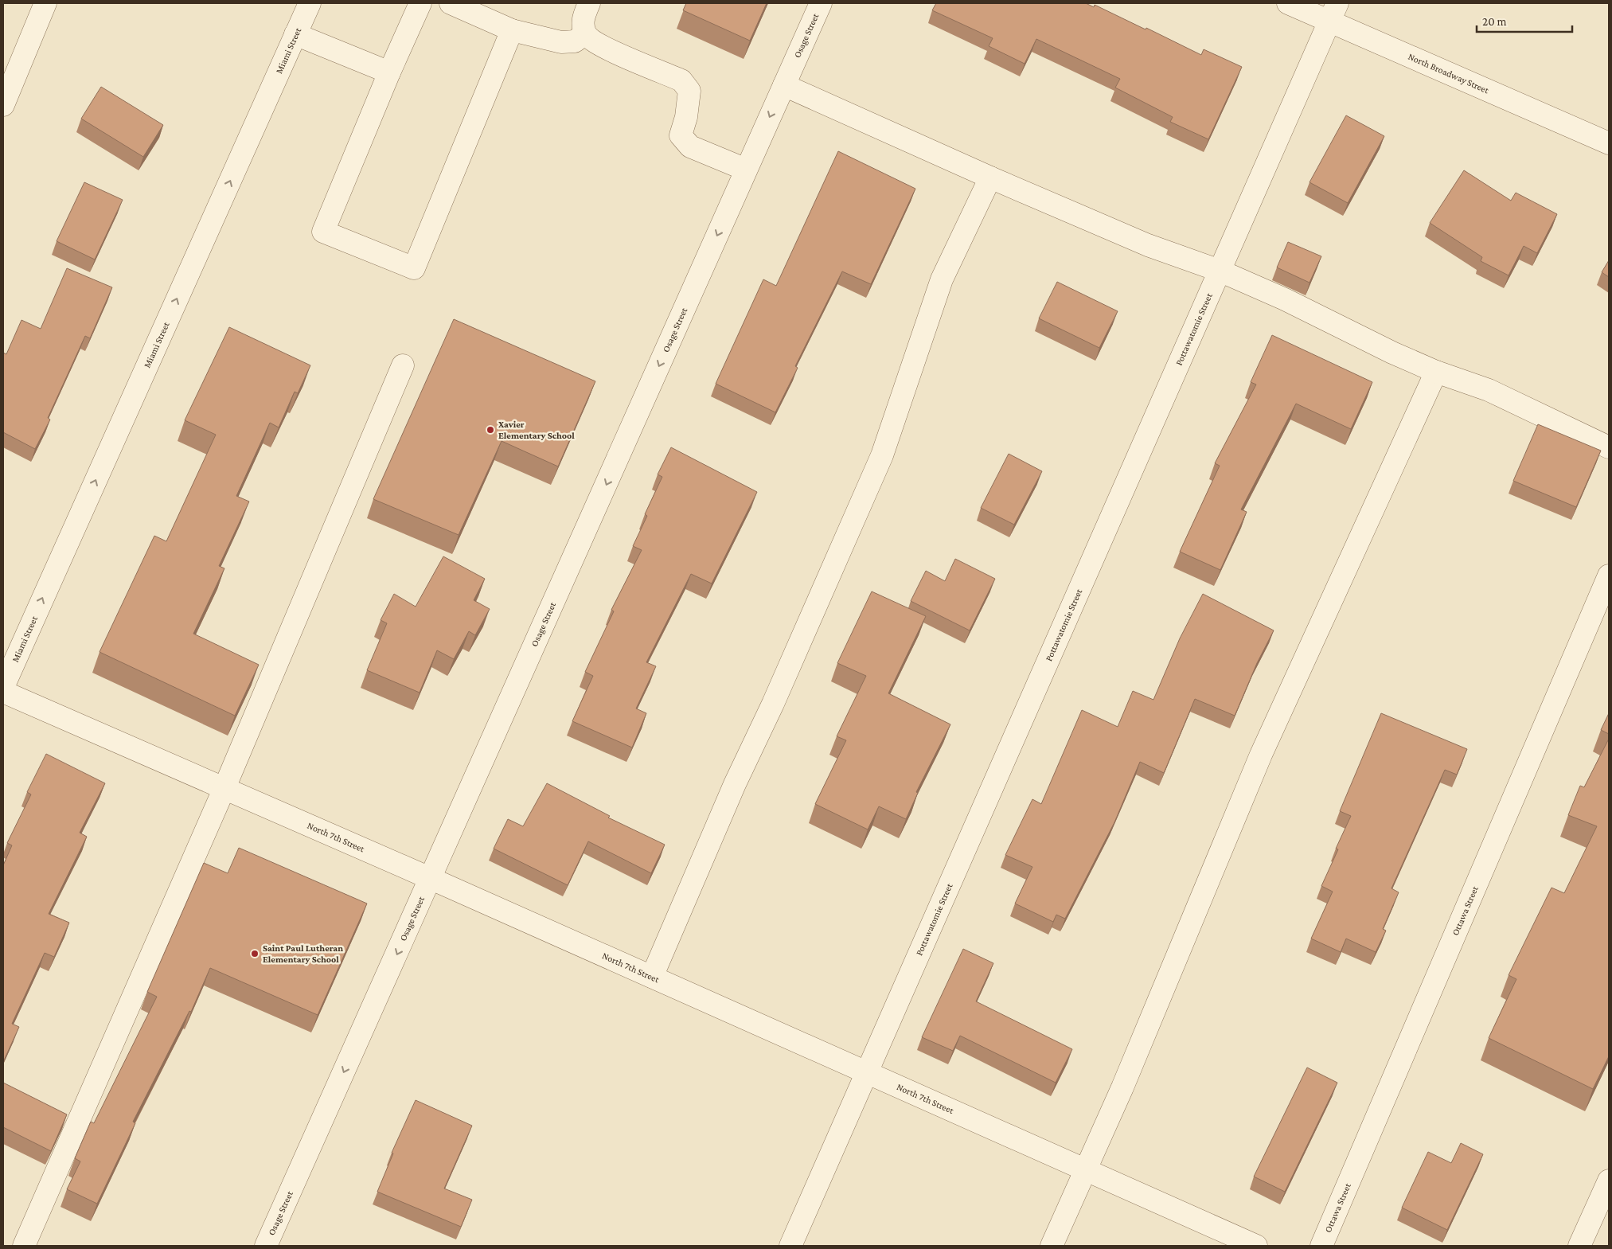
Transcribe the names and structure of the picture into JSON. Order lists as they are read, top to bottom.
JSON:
{
  "streets": {
    "street": [
      "Osage Street",
      "Miami Street",
      "North Broadway Street",
      "Pottawatomie Street",
      "North 7th Street",
      "Ottawa Street"
    ]
  },
  "crossings": [
    ["Osage Street", "North 7th Street"],
    ["North Broadway Street", "Pottawatomie Street"],
    ["Pottawatomie Street", "North 7th Street"]
  ],
  "one_way": ["Osage Street", "Miami Street"],
  "places": ["Xavier Elementary School", "Saint Paul Lutheran Elementary School"],
  "scale_bar": "20 m"
}
